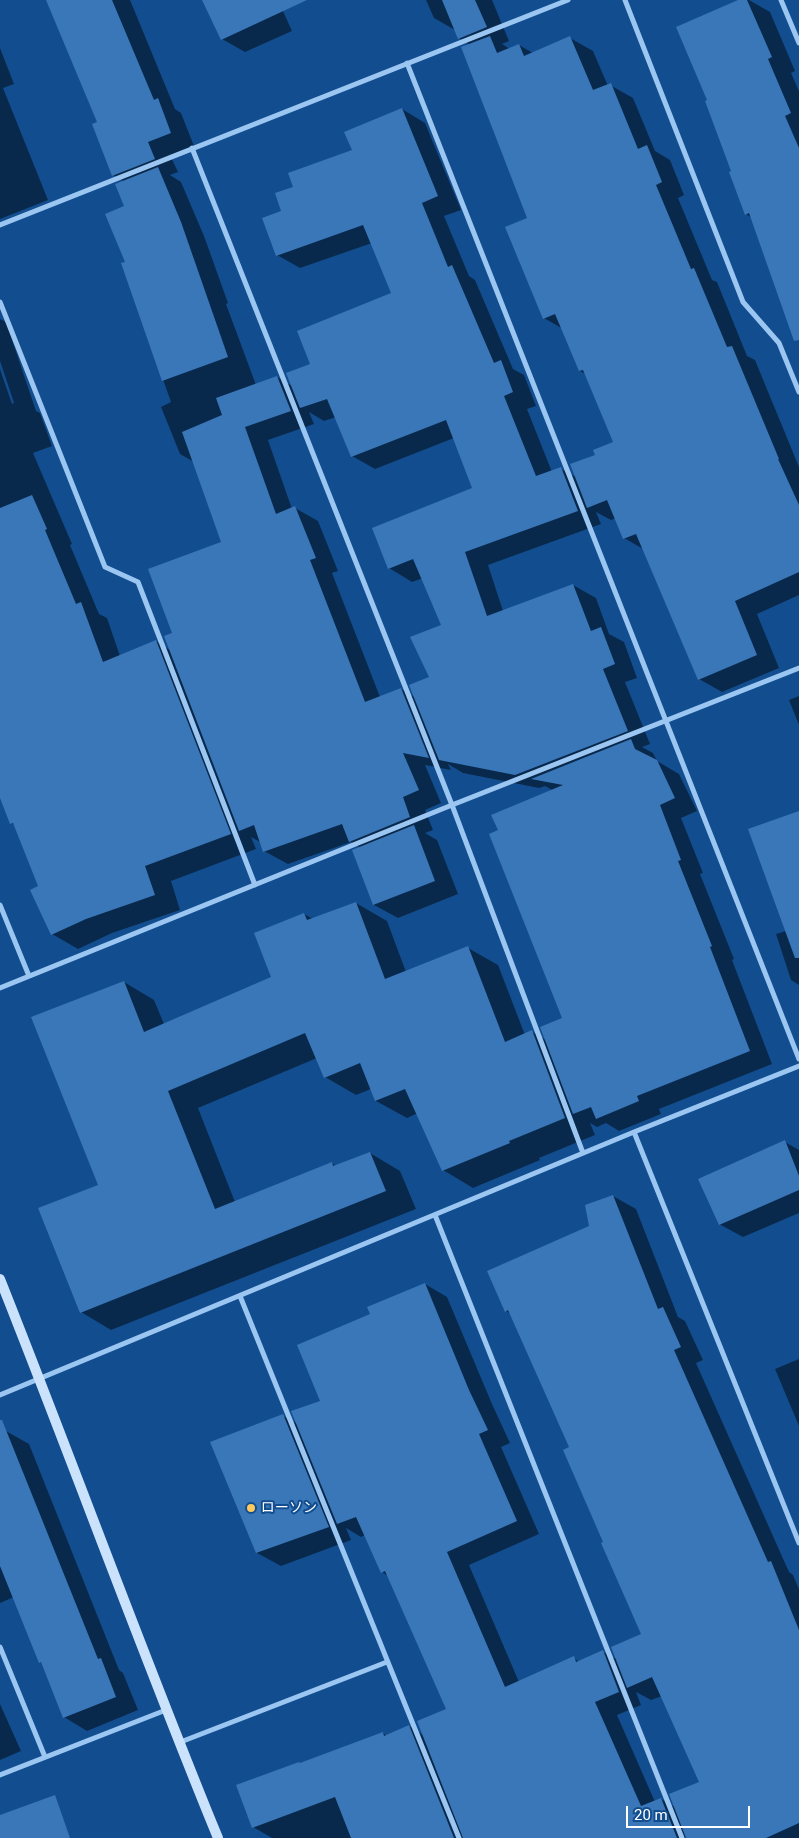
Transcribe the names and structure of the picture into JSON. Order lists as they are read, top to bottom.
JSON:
{
  "places": ["ローソン"],
  "scale_bar": "20 m"
}
